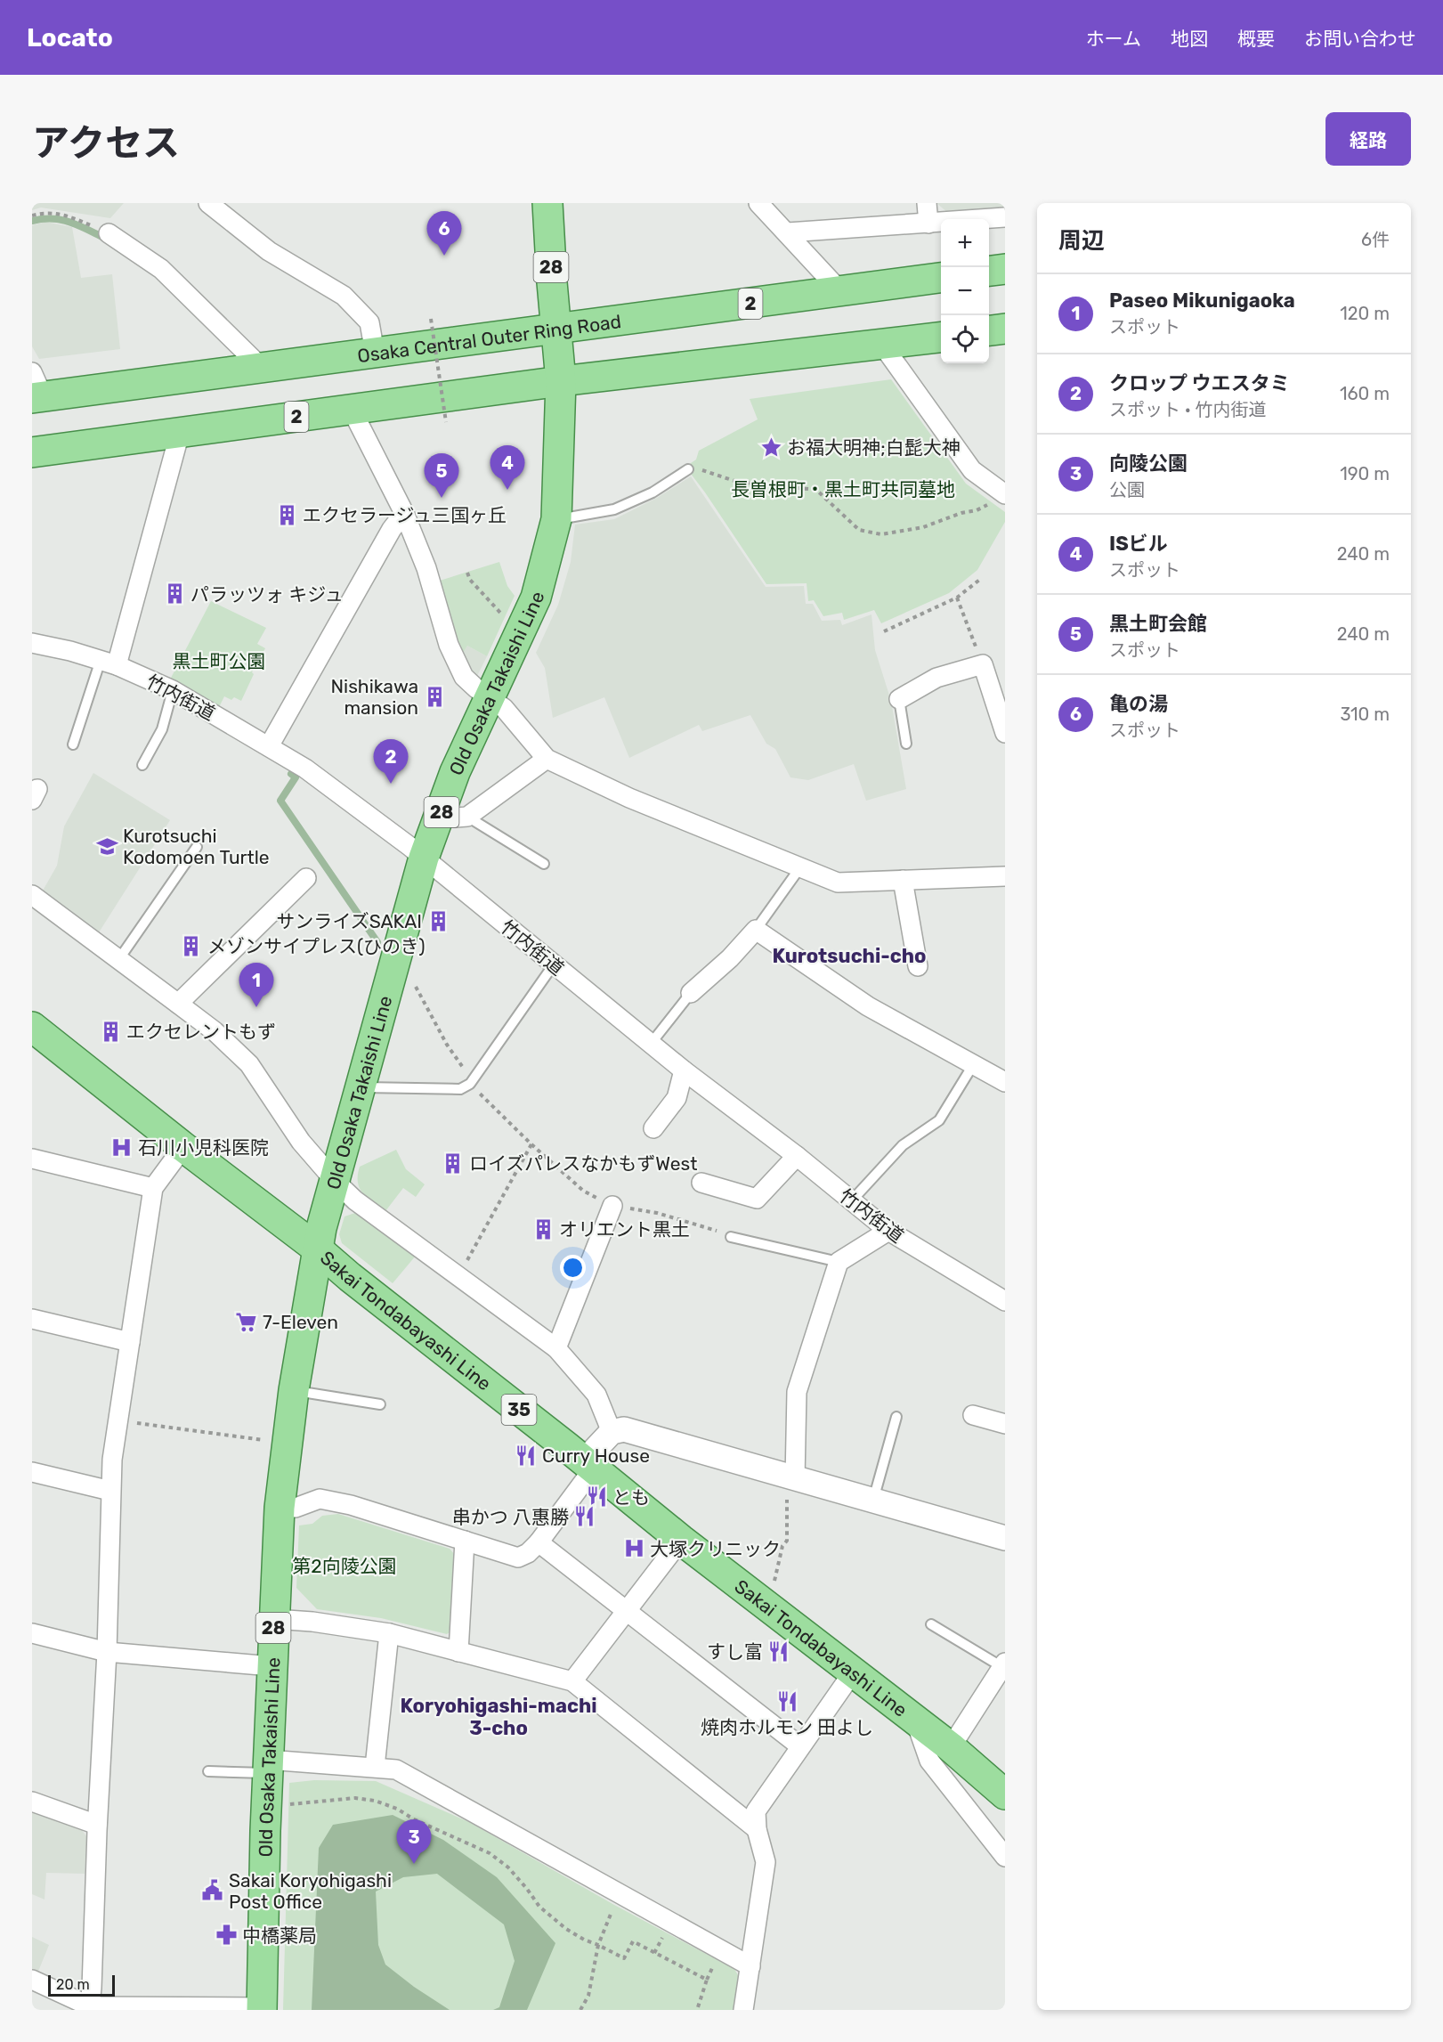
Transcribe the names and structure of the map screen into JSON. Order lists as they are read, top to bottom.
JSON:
{
  "streets": {
    "main road": [
      "28",
      "2",
      "Osaka Central Outer Ring Road",
      "Old Osaka Takaishi Line",
      "Sakai Tondabayashi Line",
      "35"
    ],
    "street": ["竹内街道"]
  },
  "crossings": [
    ["2", "Old Osaka Takaishi Line"],
    ["Osaka Central Outer Ring Road", "Old Osaka Takaishi Line"],
    ["Old Osaka Takaishi Line", "竹内街道"],
    ["Old Osaka Takaishi Line", "Sakai Tondabayashi Line"]
  ],
  "districts": ["Kurotsuchi-cho", "Koryohigashi-machi 3-cho"],
  "parks": ["長曽根町・黒土町共同墓地", "黒土町公園", "第2向陵公園"],
  "places": {
    "place": ["お福大明神;白髭大神"],
    "building": [
      "エクセラージュ三国ヶ丘",
      "パラッツォ キジュ",
      "Nishikawa mansion",
      "サンライズSAKAI",
      "メゾンサイプレス(ひのき)",
      "エクセレントもず",
      "ロイズパレスなかもずWest",
      "オリエント黒土"
    ],
    "school or university": ["Kurotsuchi Kodomoen Turtle"],
    "hospital": ["石川小児科医院", "大塚クリニック"],
    "supermarket": ["7-Eleven"],
    "restaurant": [
      "Curry House",
      "とも",
      "串かつ 八惠勝",
      "すし富",
      "焼肉ホルモン 田よし"
    ],
    "public building": ["Sakai Koryohigashi Post Office"],
    "pharmacy": ["中橋薬局"]
  },
  "scale_bar": "20 m",
  "page": {
    "header": "Locato",
    "nav": [
      "ホーム",
      "地図",
      "概要",
      "お問い合わせ"
    ],
    "title": "アクセス",
    "buttons": "経路",
    "heading": ["周辺", "6件"],
    "pins": [
      "6",
      "4",
      "5",
      "2",
      "1",
      "3"
    ],
    "map_buttons": ["+", "−"],
    "list": [
      {
        "mark": "1",
        "name": "Paseo Mikunigaoka",
        "note": "スポット",
        "value": "120 m"
      },
      {
        "mark": "2",
        "name": "クロップ ウエスタミ",
        "note": "スポット · 竹内街道",
        "value": "160 m"
      },
      {
        "mark": "3",
        "name": "向陵公園",
        "note": "公園",
        "value": "190 m"
      },
      {
        "mark": "4",
        "name": "ISビル",
        "note": "スポット",
        "value": "240 m"
      },
      {
        "mark": "5",
        "name": "黒土町会館",
        "note": "スポット",
        "value": "240 m"
      },
      {
        "mark": "6",
        "name": "亀の湯",
        "note": "スポット",
        "value": "310 m"
      }
    ],
    "scale": "20 m"
  }
}
